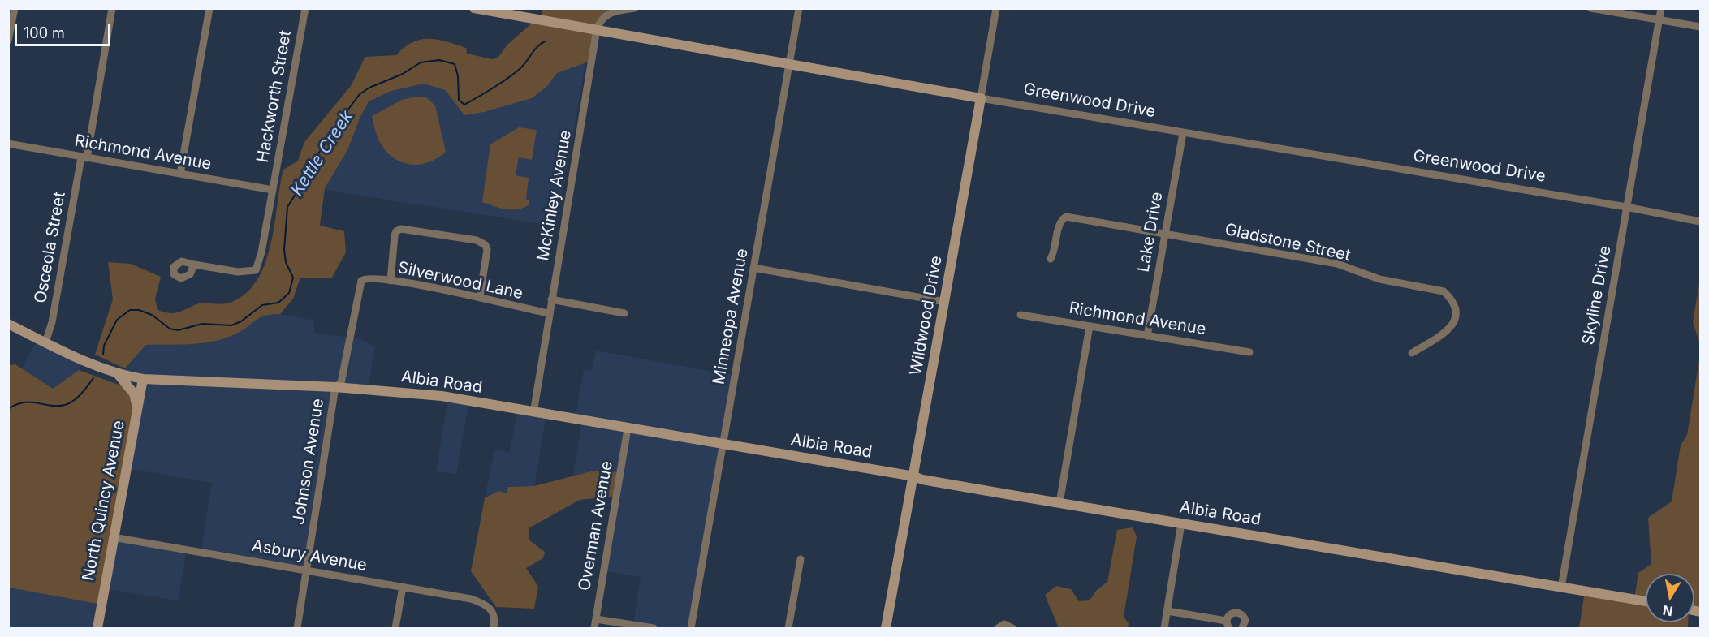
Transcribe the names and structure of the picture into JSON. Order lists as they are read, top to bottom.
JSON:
{
  "streets": {
    "street": [
      "Hackworth Street",
      "Greenwood Drive",
      "Richmond Avenue",
      "McKinley Avenue",
      "Lake Drive",
      "Gladstone Street",
      "Osceola Street",
      "Silverwood Lane",
      "Skyline Drive",
      "Wildwood Drive",
      "Minneopa Avenue",
      "Albia Road",
      "Johnson Avenue",
      "North Quincy Avenue",
      "Overman Avenue",
      "Asbury Avenue"
    ]
  },
  "crossings": [
    ["Hackworth Street", "Richmond Avenue"],
    ["Greenwood Drive", "McKinley Avenue"],
    ["Greenwood Drive", "Lake Drive"],
    ["Greenwood Drive", "Skyline Drive"],
    ["Greenwood Drive", "Wildwood Drive"],
    ["Greenwood Drive", "Minneopa Avenue"],
    ["Richmond Avenue", "Lake Drive"],
    ["Richmond Avenue", "Osceola Street"],
    ["McKinley Avenue", "Silverwood Lane"],
    ["McKinley Avenue", "Albia Road"],
    ["Lake Drive", "Gladstone Street"],
    ["Osceola Street", "Albia Road"],
    ["Silverwood Lane", "Johnson Avenue"],
    ["Skyline Drive", "Albia Road"],
    ["Wildwood Drive", "Albia Road"],
    ["Minneopa Avenue", "Albia Road"],
    ["Albia Road", "Johnson Avenue"],
    ["Albia Road", "North Quincy Avenue"],
    ["Albia Road", "Overman Avenue"],
    ["Johnson Avenue", "Asbury Avenue"],
    ["North Quincy Avenue", "Asbury Avenue"]
  ],
  "water": ["Kettle Creek"],
  "scale_bar": "100 m",
  "north": "bottom"
}
